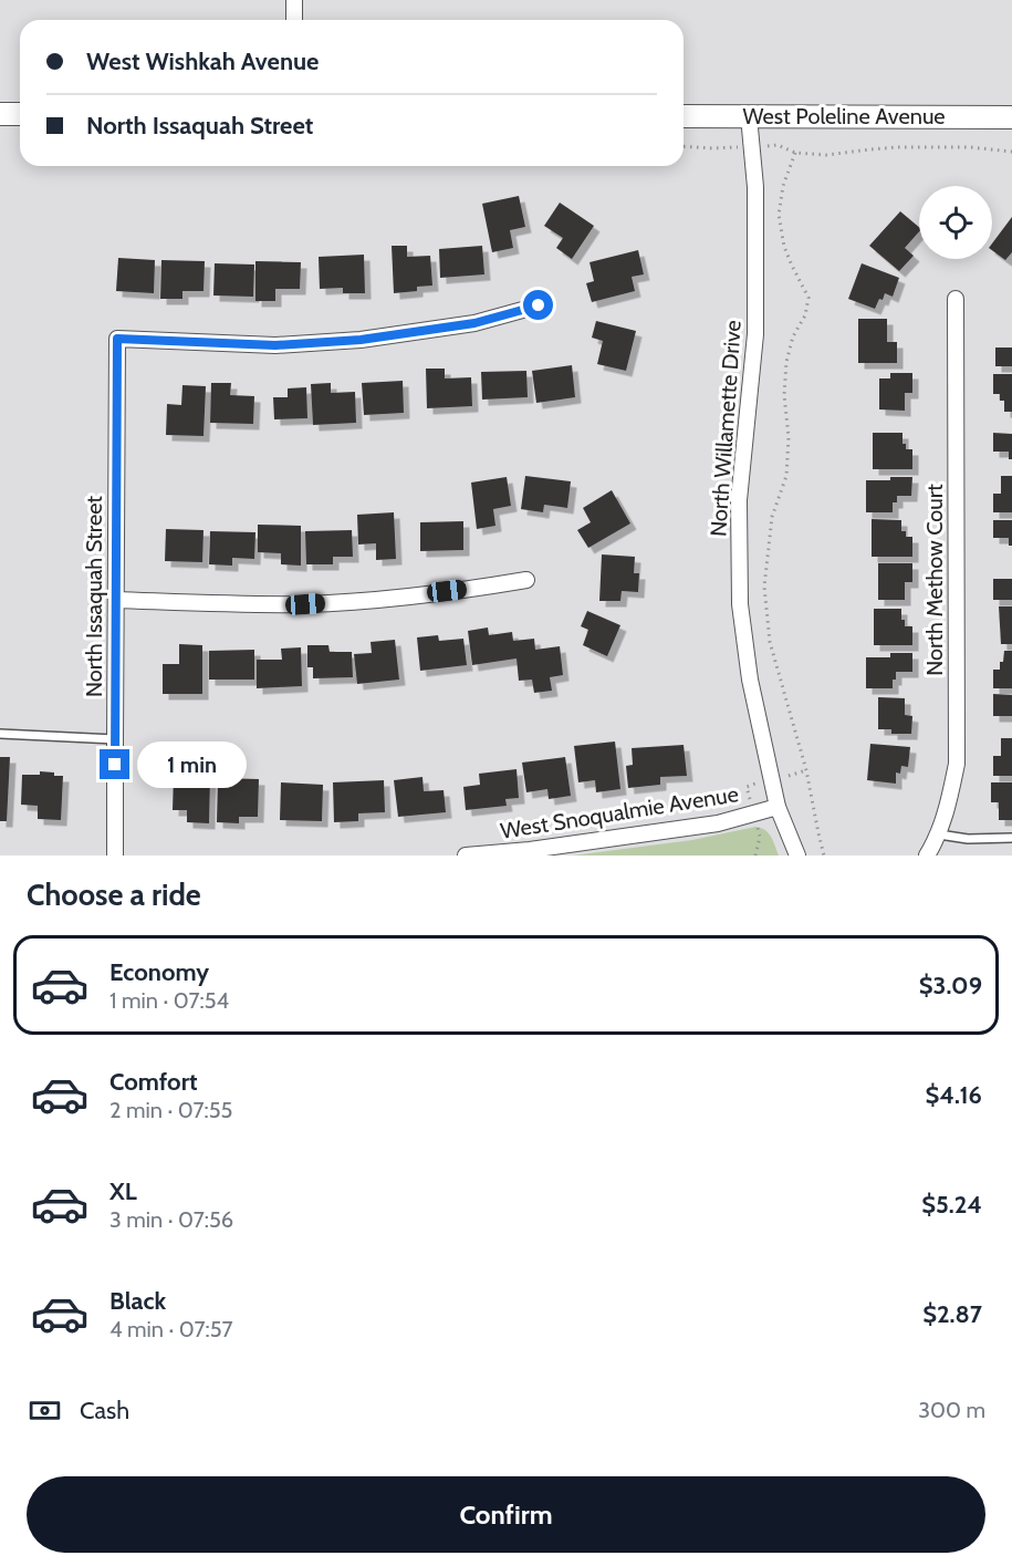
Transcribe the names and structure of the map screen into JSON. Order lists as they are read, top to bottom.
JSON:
{
  "streets": {
    "street": [
      "West Poleline Avenue",
      "North Willamette Drive",
      "North Methow Court",
      "North Issaquah Street",
      "West Snoqualmie Avenue"
    ]
  },
  "crossings": [
    ["West Poleline Avenue", "North Willamette Drive"],
    ["North Willamette Drive", "West Snoqualmie Avenue"]
  ],
  "page": {
    "banner": ["West Wishkah Avenue", "North Issaquah Street"],
    "bubble": "1 min",
    "heading": "Choose a ride",
    "list": [
      {
        "name": "Economy",
        "note": "1 min · 07:54",
        "value": "$3.09"
      },
      {
        "name": "Comfort",
        "note": "2 min · 07:55",
        "value": "$4.16"
      },
      {
        "name": "XL",
        "note": "3 min · 07:56",
        "value": "$5.24"
      },
      {
        "name": "Black",
        "note": "4 min · 07:57",
        "value": "$2.87"
      }
    ],
    "pay": ["Cash", "300 m"],
    "buttons": "Confirm"
  }
}
